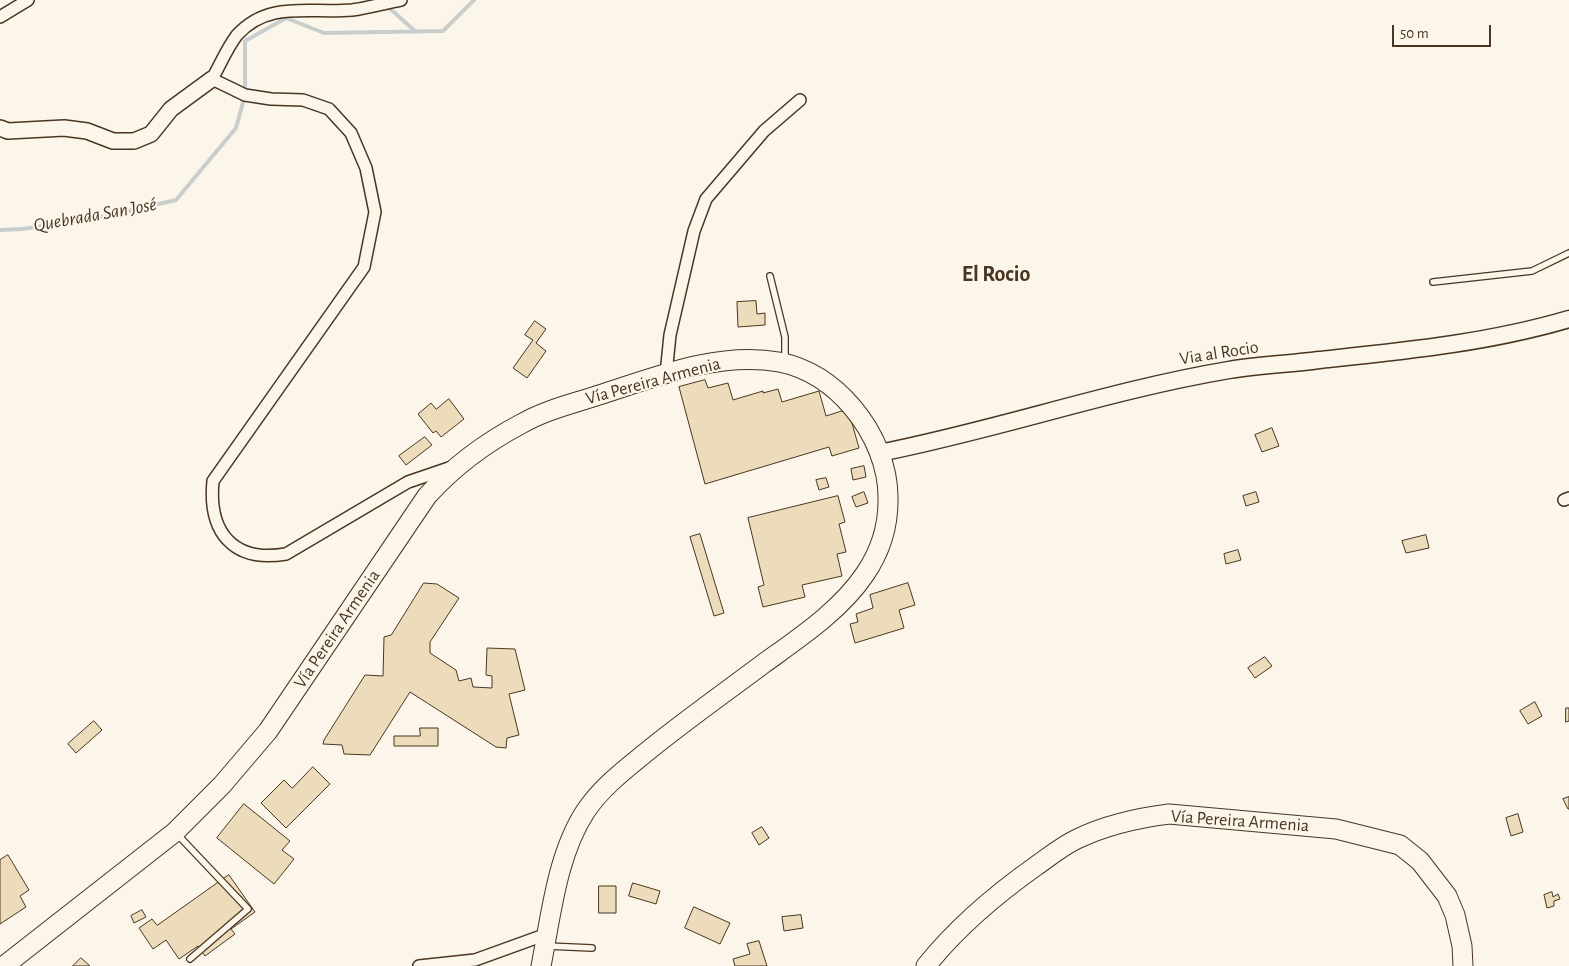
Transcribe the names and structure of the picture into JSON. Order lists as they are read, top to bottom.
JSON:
{
  "streets": {
    "main road": ["Via al Rocio", "Vía Pereira Armenia"]
  },
  "crossings": [
    ["Via al Rocio", "Vía Pereira Armenia"]
  ],
  "districts": ["El Rocio"],
  "water": ["Quebrada San José"],
  "scale_bar": "50 m"
}
